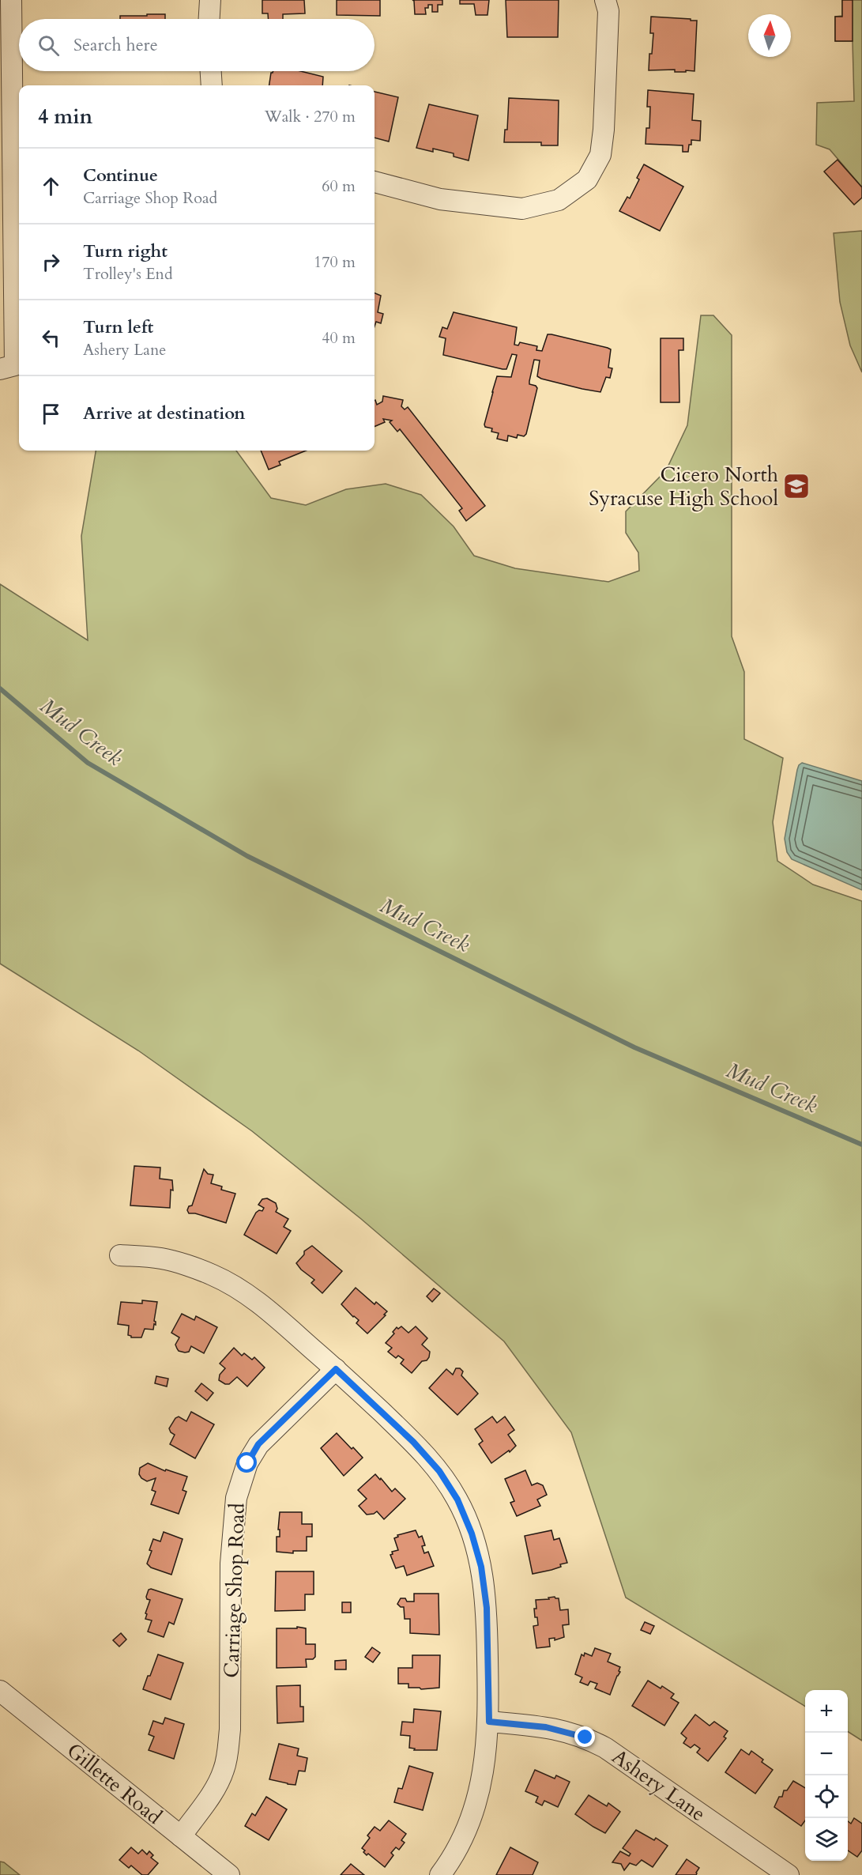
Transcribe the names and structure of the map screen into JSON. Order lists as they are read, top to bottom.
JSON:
{
  "streets": {
    "street": ["Carriage Shop Road", "Gillette Road", "Ashery Lane"]
  },
  "crossings": [
    ["Carriage Shop Road", "Gillette Road"]
  ],
  "water": ["Mud Creek"],
  "places": {
    "school or university": ["Cicero North Syracuse High School"]
  },
  "north": "top",
  "page": {
    "search": "Search here",
    "heading": ["4 min", "Walk · 270 m"],
    "list": [
      ["Continue", "Carriage Shop Road", "60 m"],
      ["Turn right", "Trolley's End", "170 m"],
      ["Turn left", "Ashery Lane", "40 m"],
      "Arrive at destination"
    ],
    "map_buttons": ["+", "−"]
  }
}
